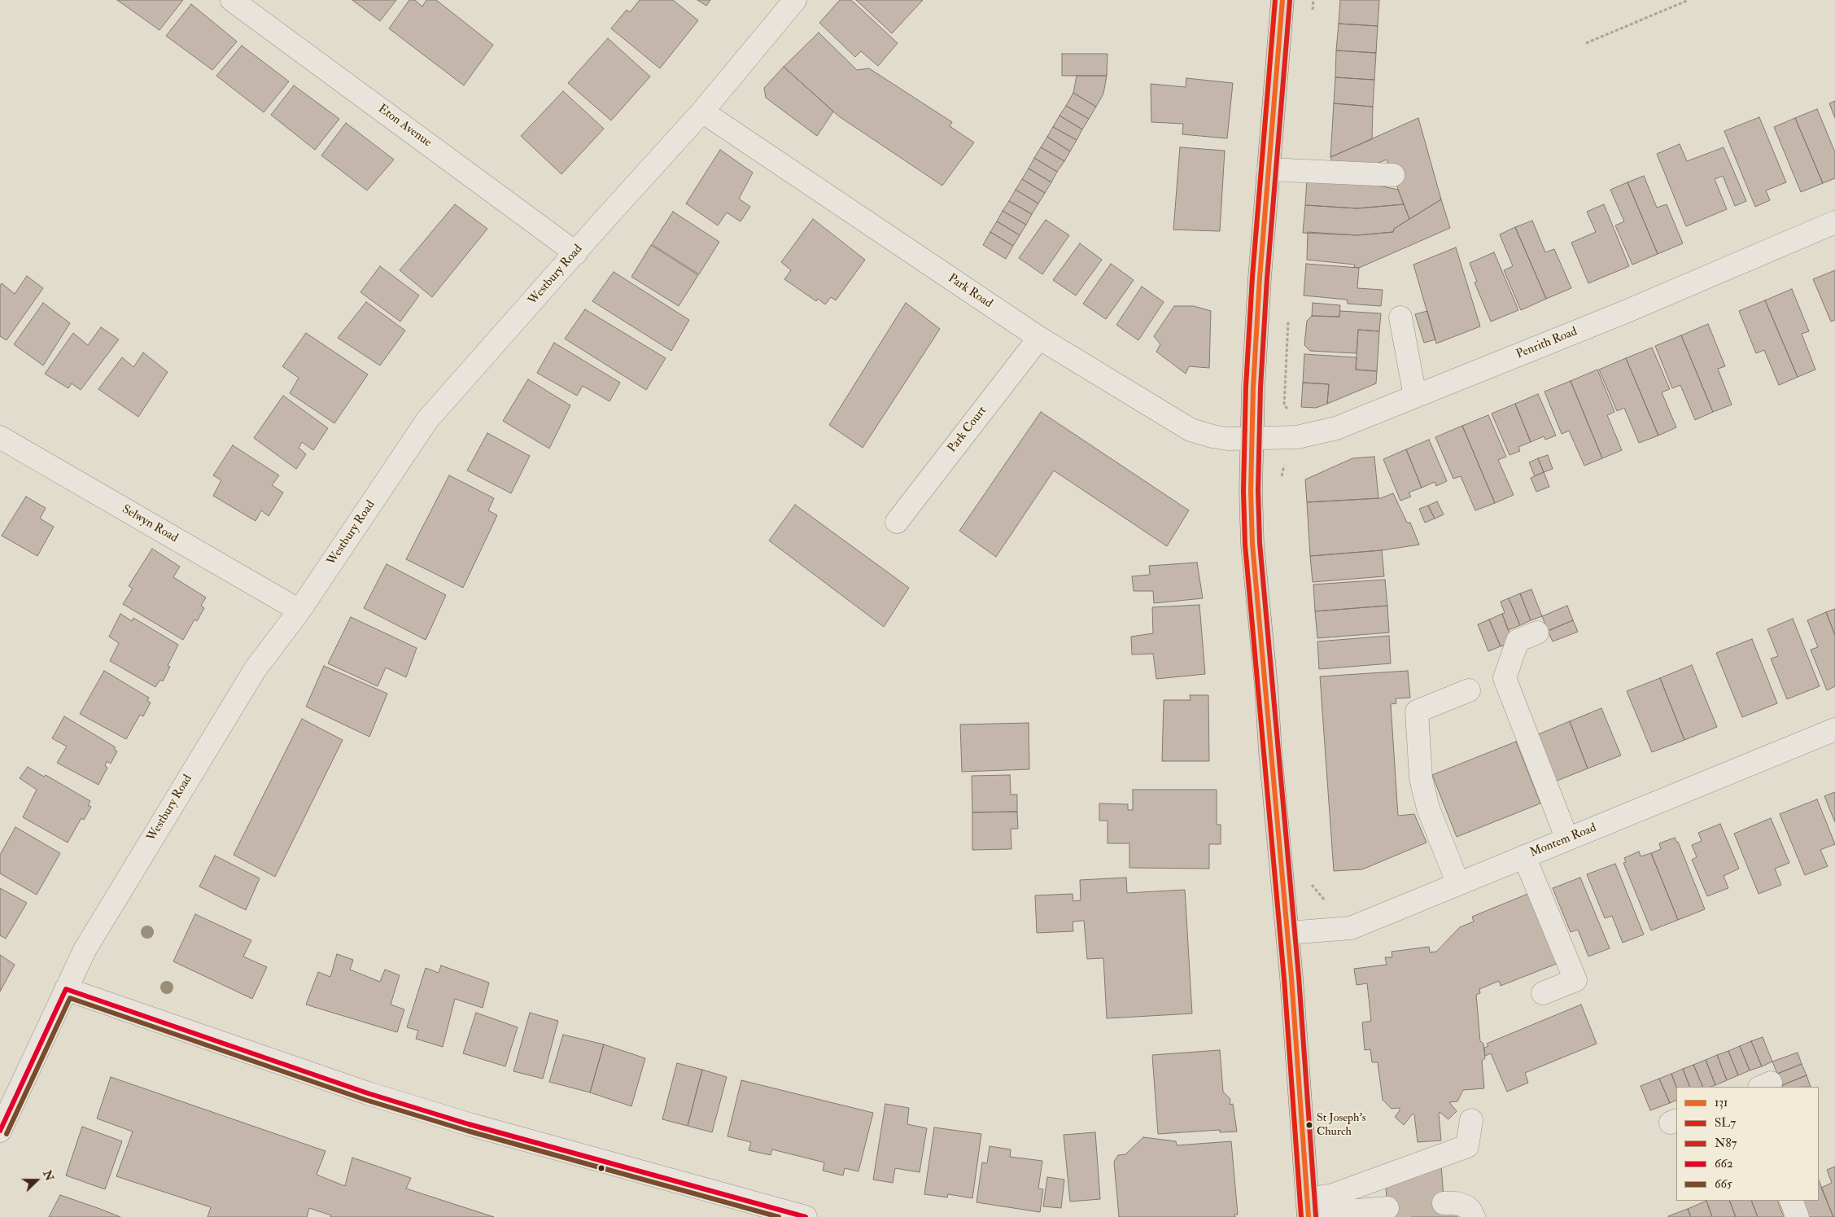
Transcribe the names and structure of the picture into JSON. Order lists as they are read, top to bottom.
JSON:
{
  "streets": {
    "street": [
      "Eton Avenue",
      "Westbury Road",
      "Park Road",
      "Penrith Road",
      "Park Court",
      "Selwyn Road",
      "Montem Road"
    ]
  },
  "crossings": [
    ["Eton Avenue", "Westbury Road"],
    ["Westbury Road", "Park Road"],
    ["Westbury Road", "Selwyn Road"],
    ["Park Road", "Penrith Road"],
    ["Park Road", "Park Court"]
  ],
  "places": ["St Joseph's Church"],
  "lines": [
    "transit line 131",
    "transit line SL7",
    "transit line N87",
    "transit line 662",
    "transit line 665"
  ],
  "legend": [
    "131",
    "SL7",
    "N87",
    "662",
    "665"
  ],
  "north": "right"
}
